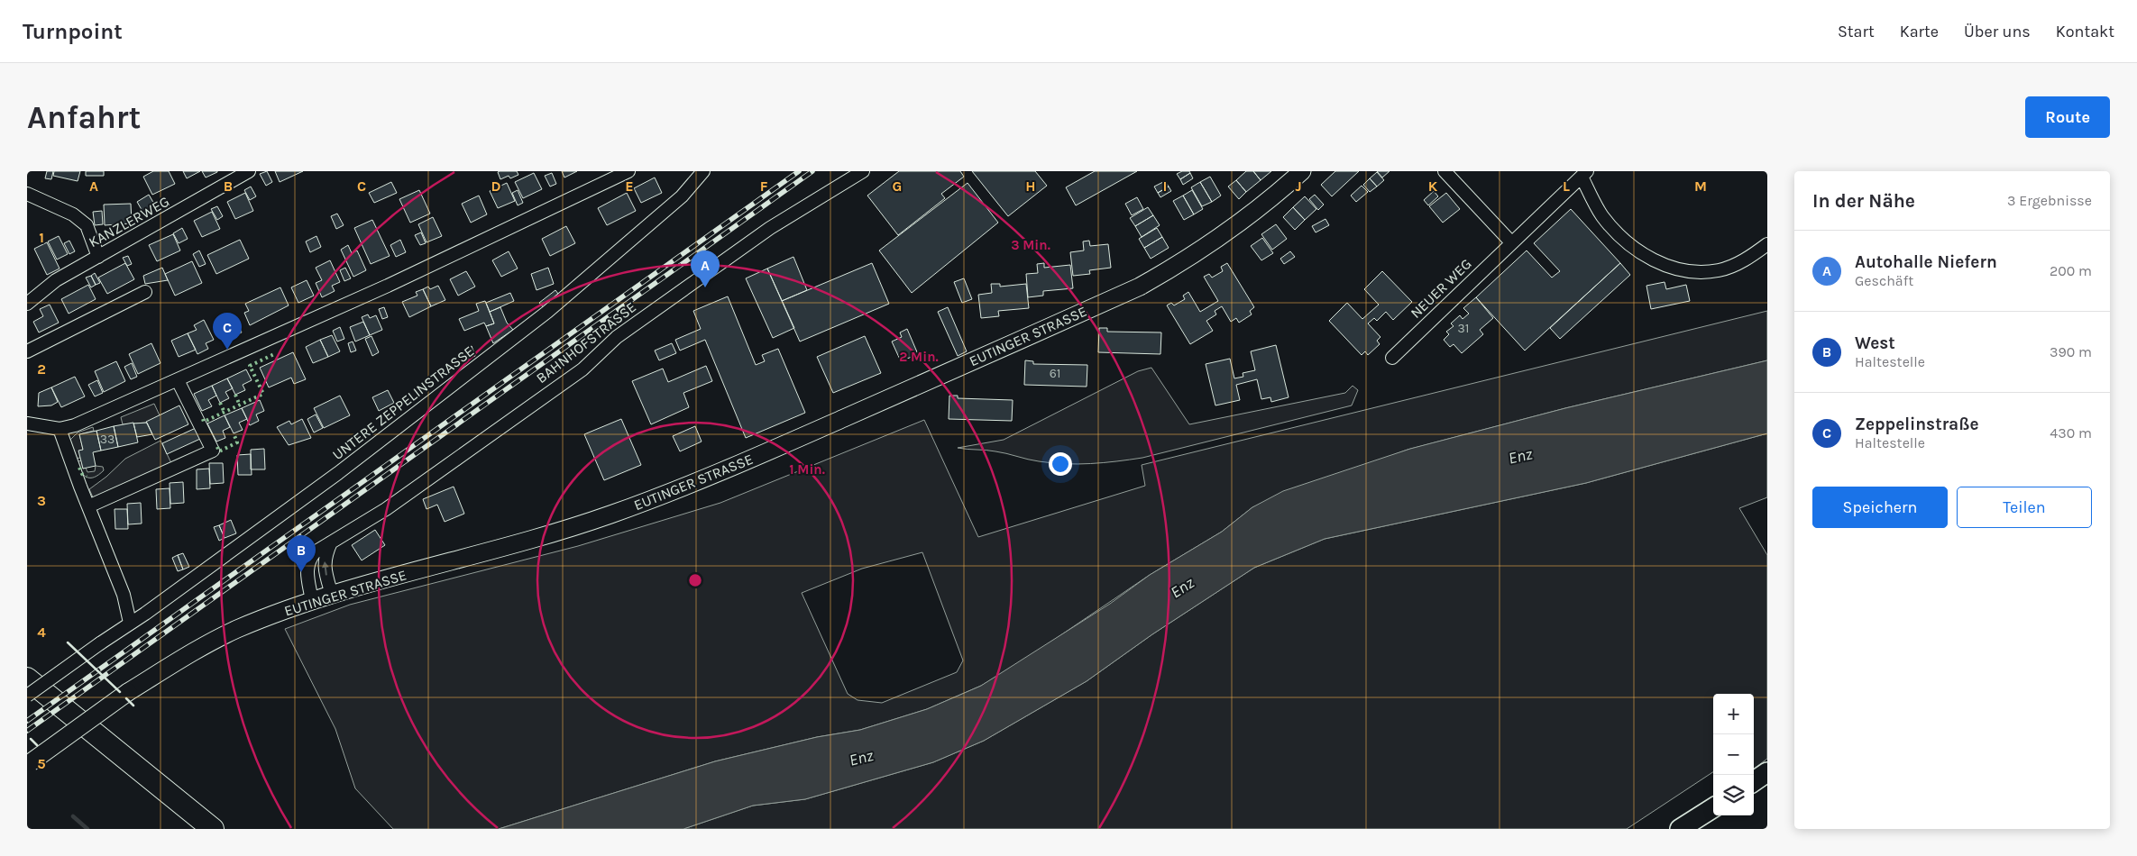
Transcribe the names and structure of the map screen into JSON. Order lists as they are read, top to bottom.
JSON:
{
  "streets": {
    "street": [
      "KANZLERWEG",
      "NEUER WEG",
      "EUTINGER STRASSE",
      "BAHNHOFSTRASSE",
      "UNTERE ZEPPELINSTRASSE"
    ]
  },
  "crossings": [
    ["EUTINGER STRASSE", "BAHNHOFSTRASSE"]
  ],
  "water": ["Enz"],
  "house_numbers": ["31", "61", "33"],
  "page": {
    "header": "Turnpoint",
    "nav": [
      "Start",
      "Karte",
      "Über uns",
      "Kontakt"
    ],
    "buttons": [
      "Route",
      ["Speichern", "Teilen"]
    ],
    "title": "Anfahrt",
    "heading": ["In der Nähe", "3 Ergebnisse"],
    "list": [
      {
        "mark": "A",
        "name": "Autohalle Niefern",
        "note": "Geschäft",
        "value": "200 m"
      },
      {
        "mark": "B",
        "name": "West",
        "note": "Haltestelle",
        "value": "390 m"
      },
      {
        "mark": "C",
        "name": "Zeppelinstraße",
        "note": "Haltestelle",
        "value": "430 m"
      }
    ],
    "pins": ["A", "C", "B"],
    "map_buttons": ["+", "−"]
  },
  "grid": {
    "columns": [
      "A",
      "B",
      "C",
      "D",
      "E",
      "F",
      "G",
      "H",
      "I",
      "J",
      "K",
      "L",
      "M"
    ],
    "rows": [
      "1",
      "2",
      "3",
      "4",
      "5"
    ]
  },
  "rings": ["3 Min.", "2 Min.", "1 Min."]
}
